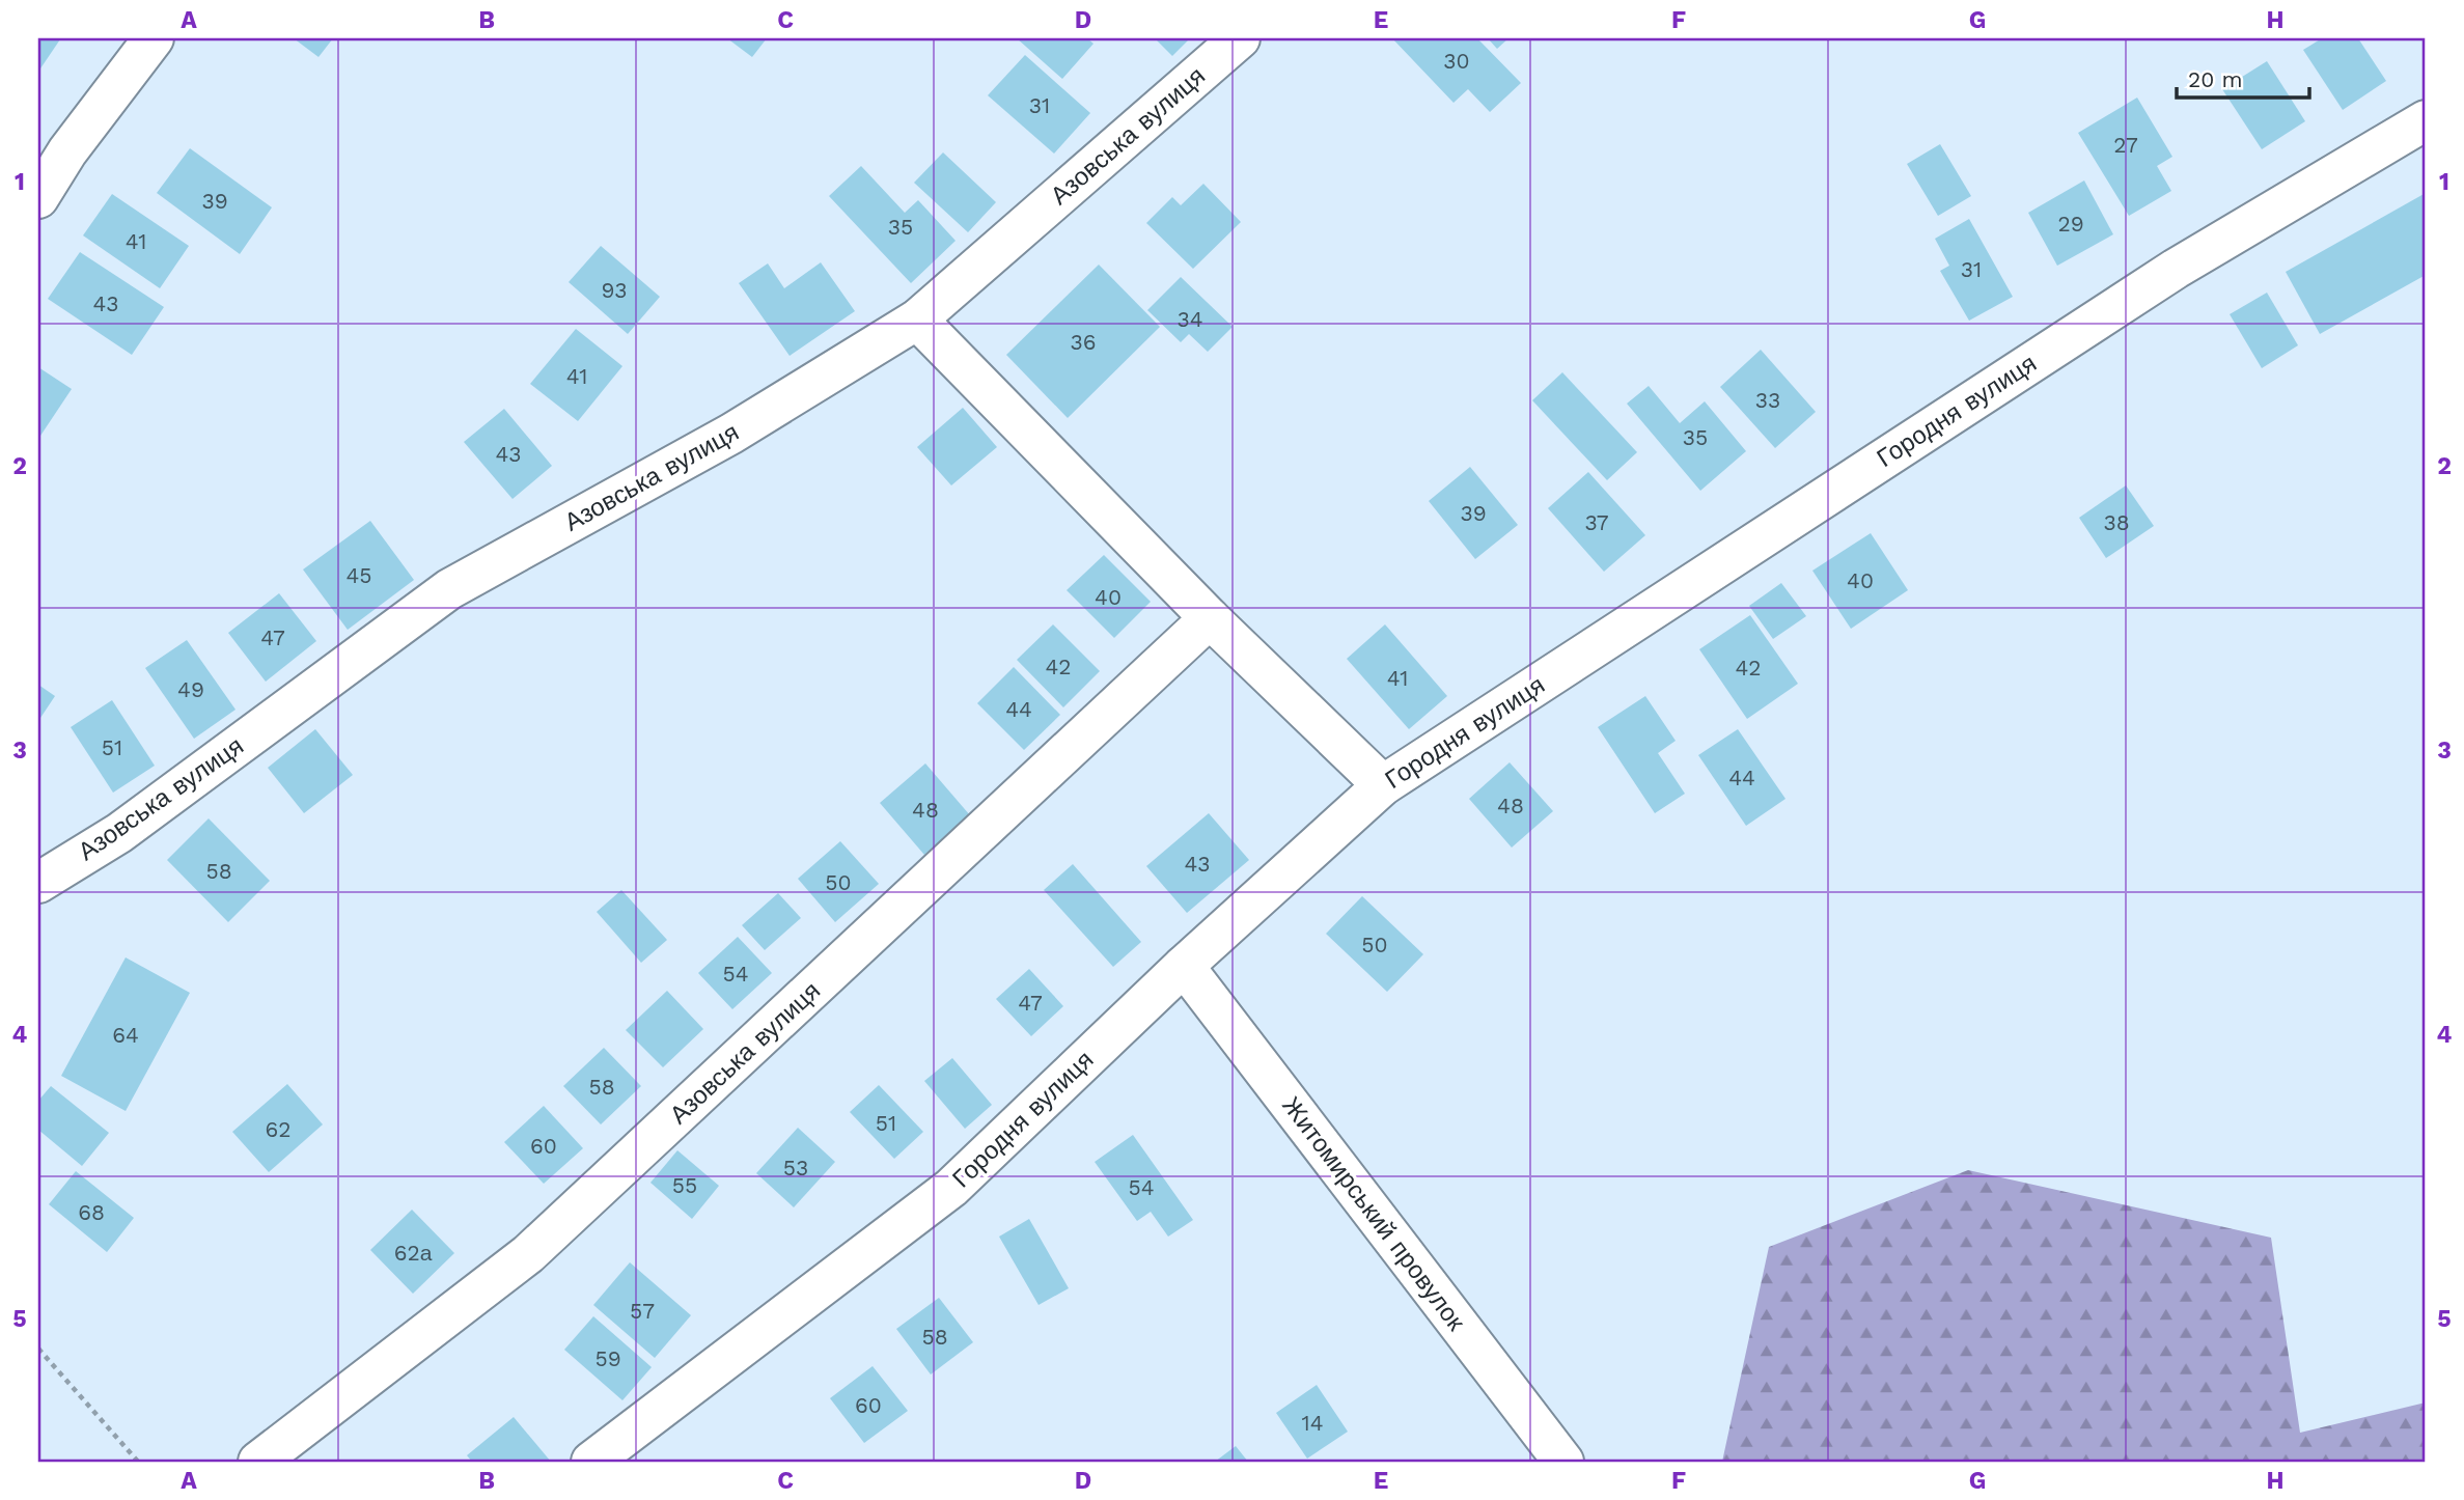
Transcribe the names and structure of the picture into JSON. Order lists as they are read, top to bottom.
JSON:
{
  "streets": {
    "street": ["Азовська вулиця", "Городня вулиця", "Житомирський провулок"]
  },
  "crossings": [
    ["Городня вулиця", "Житомирський провулок"]
  ],
  "house_numbers": [
    "30",
    "31",
    "27",
    "39",
    "29",
    "35",
    "41",
    "31",
    "93",
    "43",
    "34",
    "36",
    "41",
    "33",
    "35",
    "43",
    "39",
    "37",
    "38",
    "45",
    "40",
    "40",
    "47",
    "42",
    "42",
    "41",
    "49",
    "44",
    "51",
    "44",
    "48",
    "48",
    "43",
    "58",
    "50",
    "50",
    "54",
    "47",
    "64",
    "58",
    "51",
    "62",
    "60",
    "53",
    "55",
    "54",
    "68",
    "62а",
    "57",
    "58",
    "59",
    "60",
    "14"
  ],
  "scale_bar": "20 m",
  "grid": {
    "columns": [
      "A",
      "B",
      "C",
      "D",
      "E",
      "F",
      "G",
      "H"
    ],
    "rows": [
      "1",
      "2",
      "3",
      "4",
      "5"
    ]
  }
}
